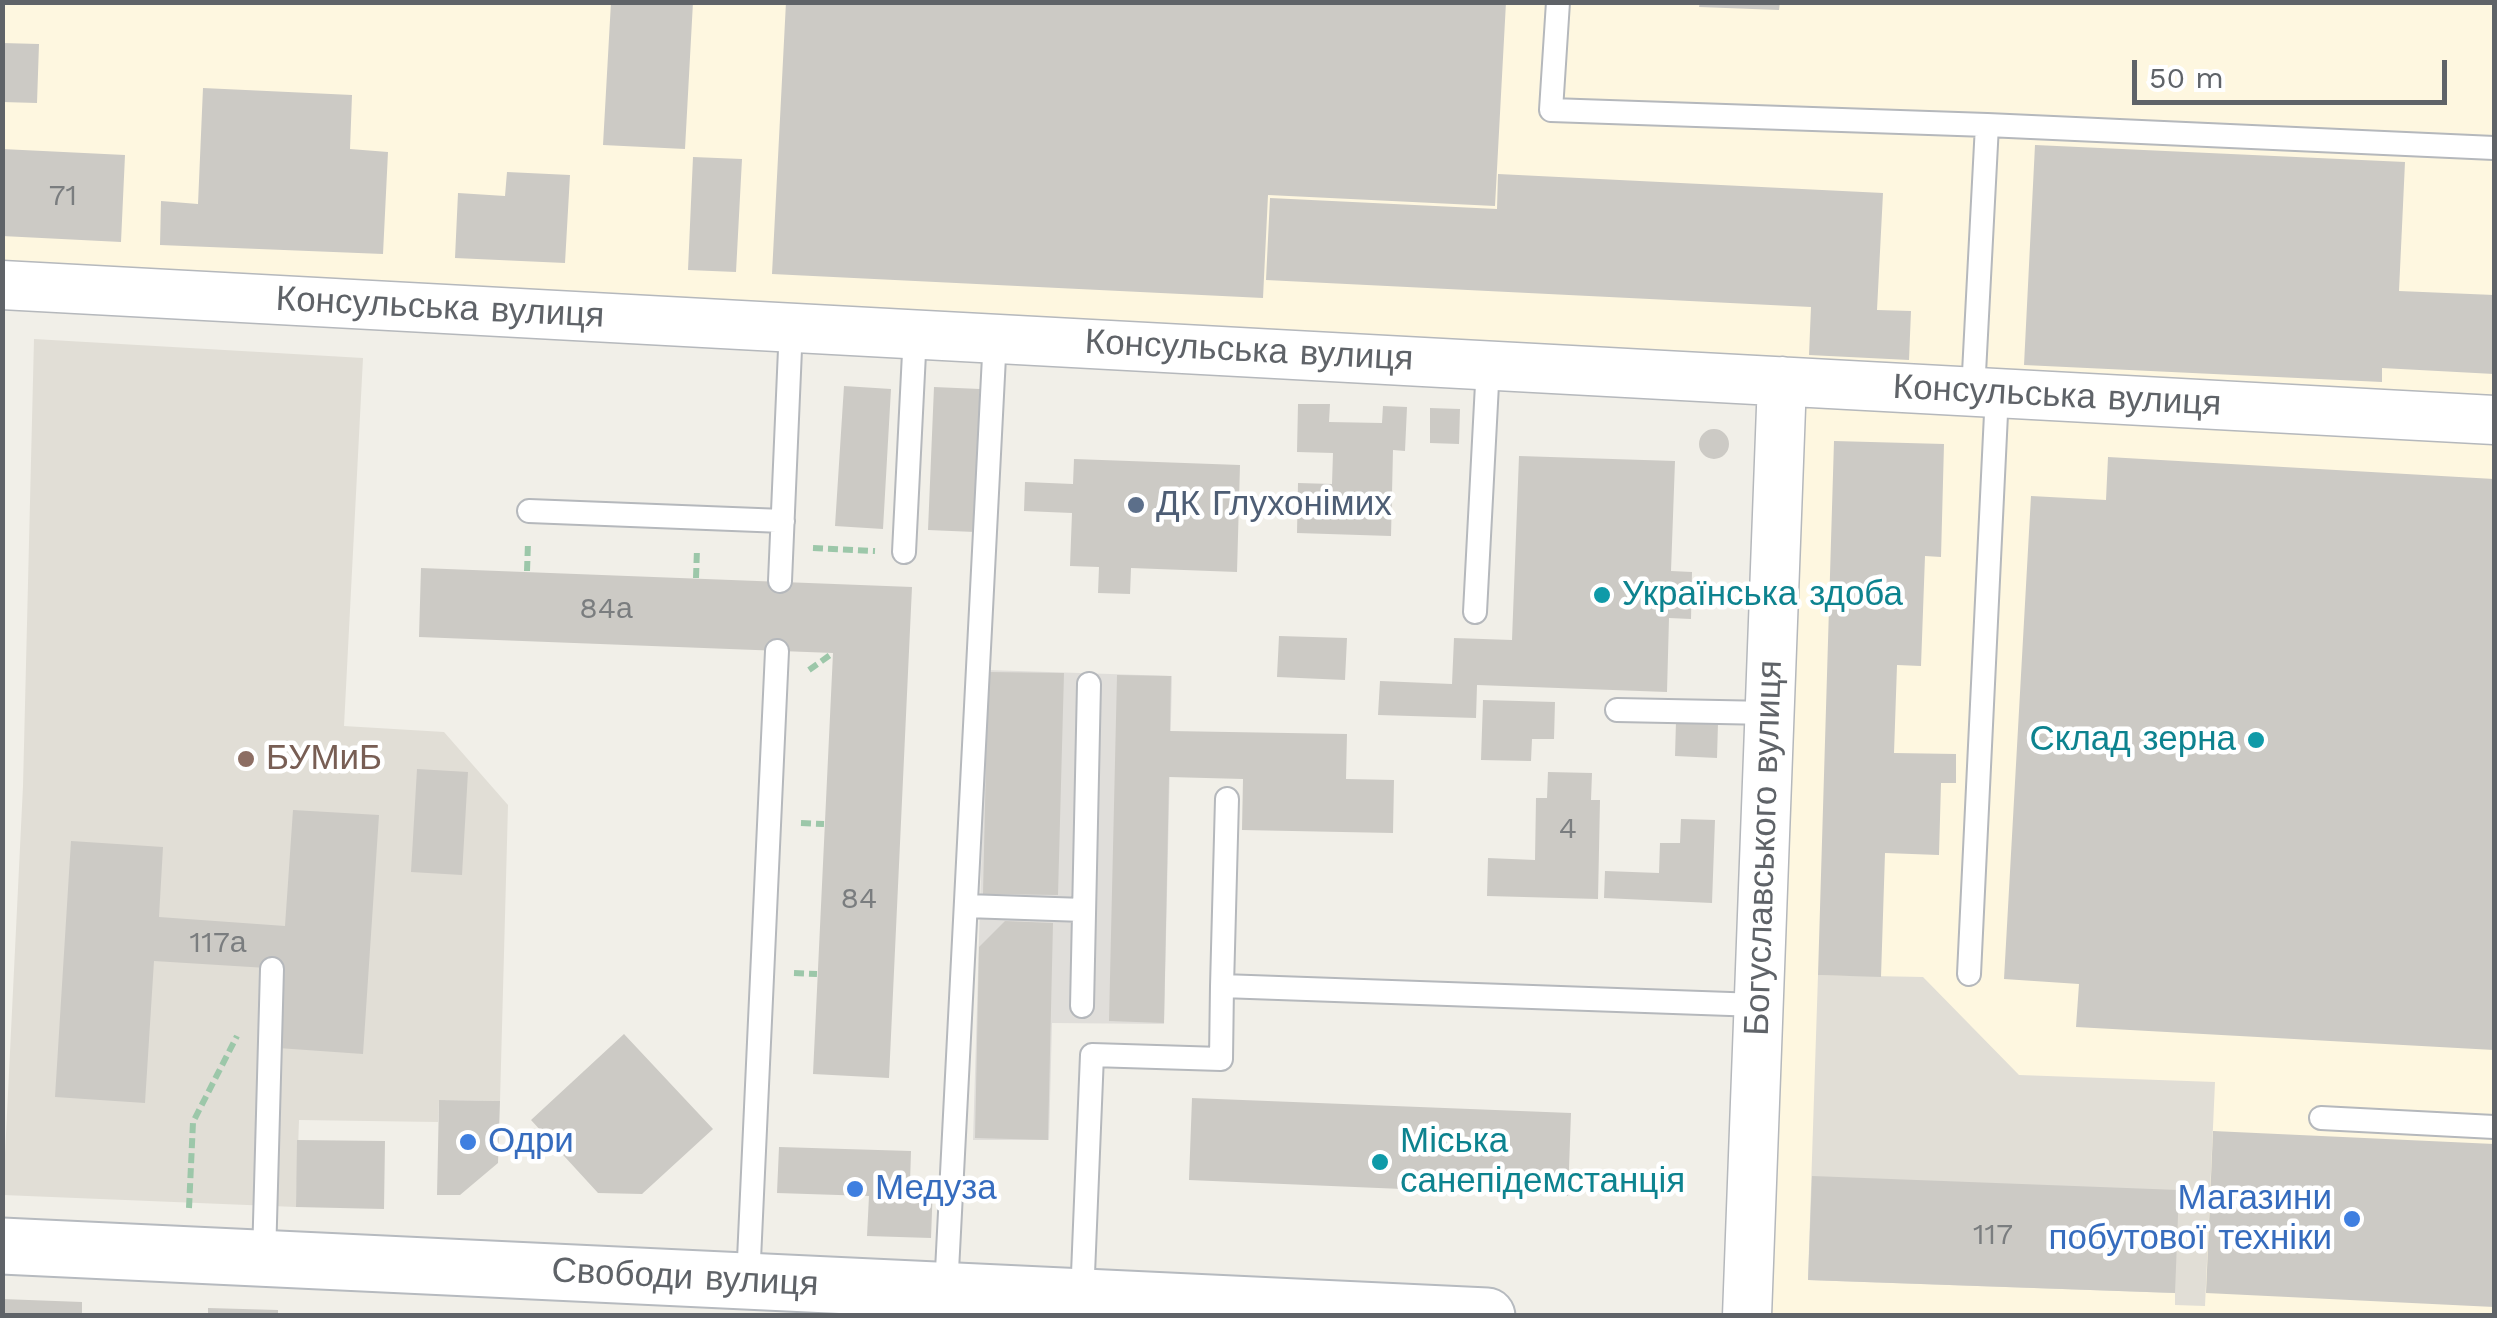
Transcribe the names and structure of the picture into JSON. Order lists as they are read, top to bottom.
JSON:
{
  "streets": {
    "main road": ["Свободи вулиця"],
    "street": ["Консульська вулиця", "Богуславського вулиця"]
  },
  "crossings": [
    ["Консульська вулиця", "Богуславського вулиця"]
  ],
  "places": [
    "ДК Глухонімих",
    "Українська здоба",
    "Склад зерна",
    "БУМиБ",
    "Одри",
    "Міська санепідемстанція",
    "Медуза",
    "Магазини побутової техніки"
  ],
  "house_numbers": [
    "71",
    "84а",
    "4",
    "84",
    "117а",
    "117"
  ],
  "scale_bar": "50 m"
}
